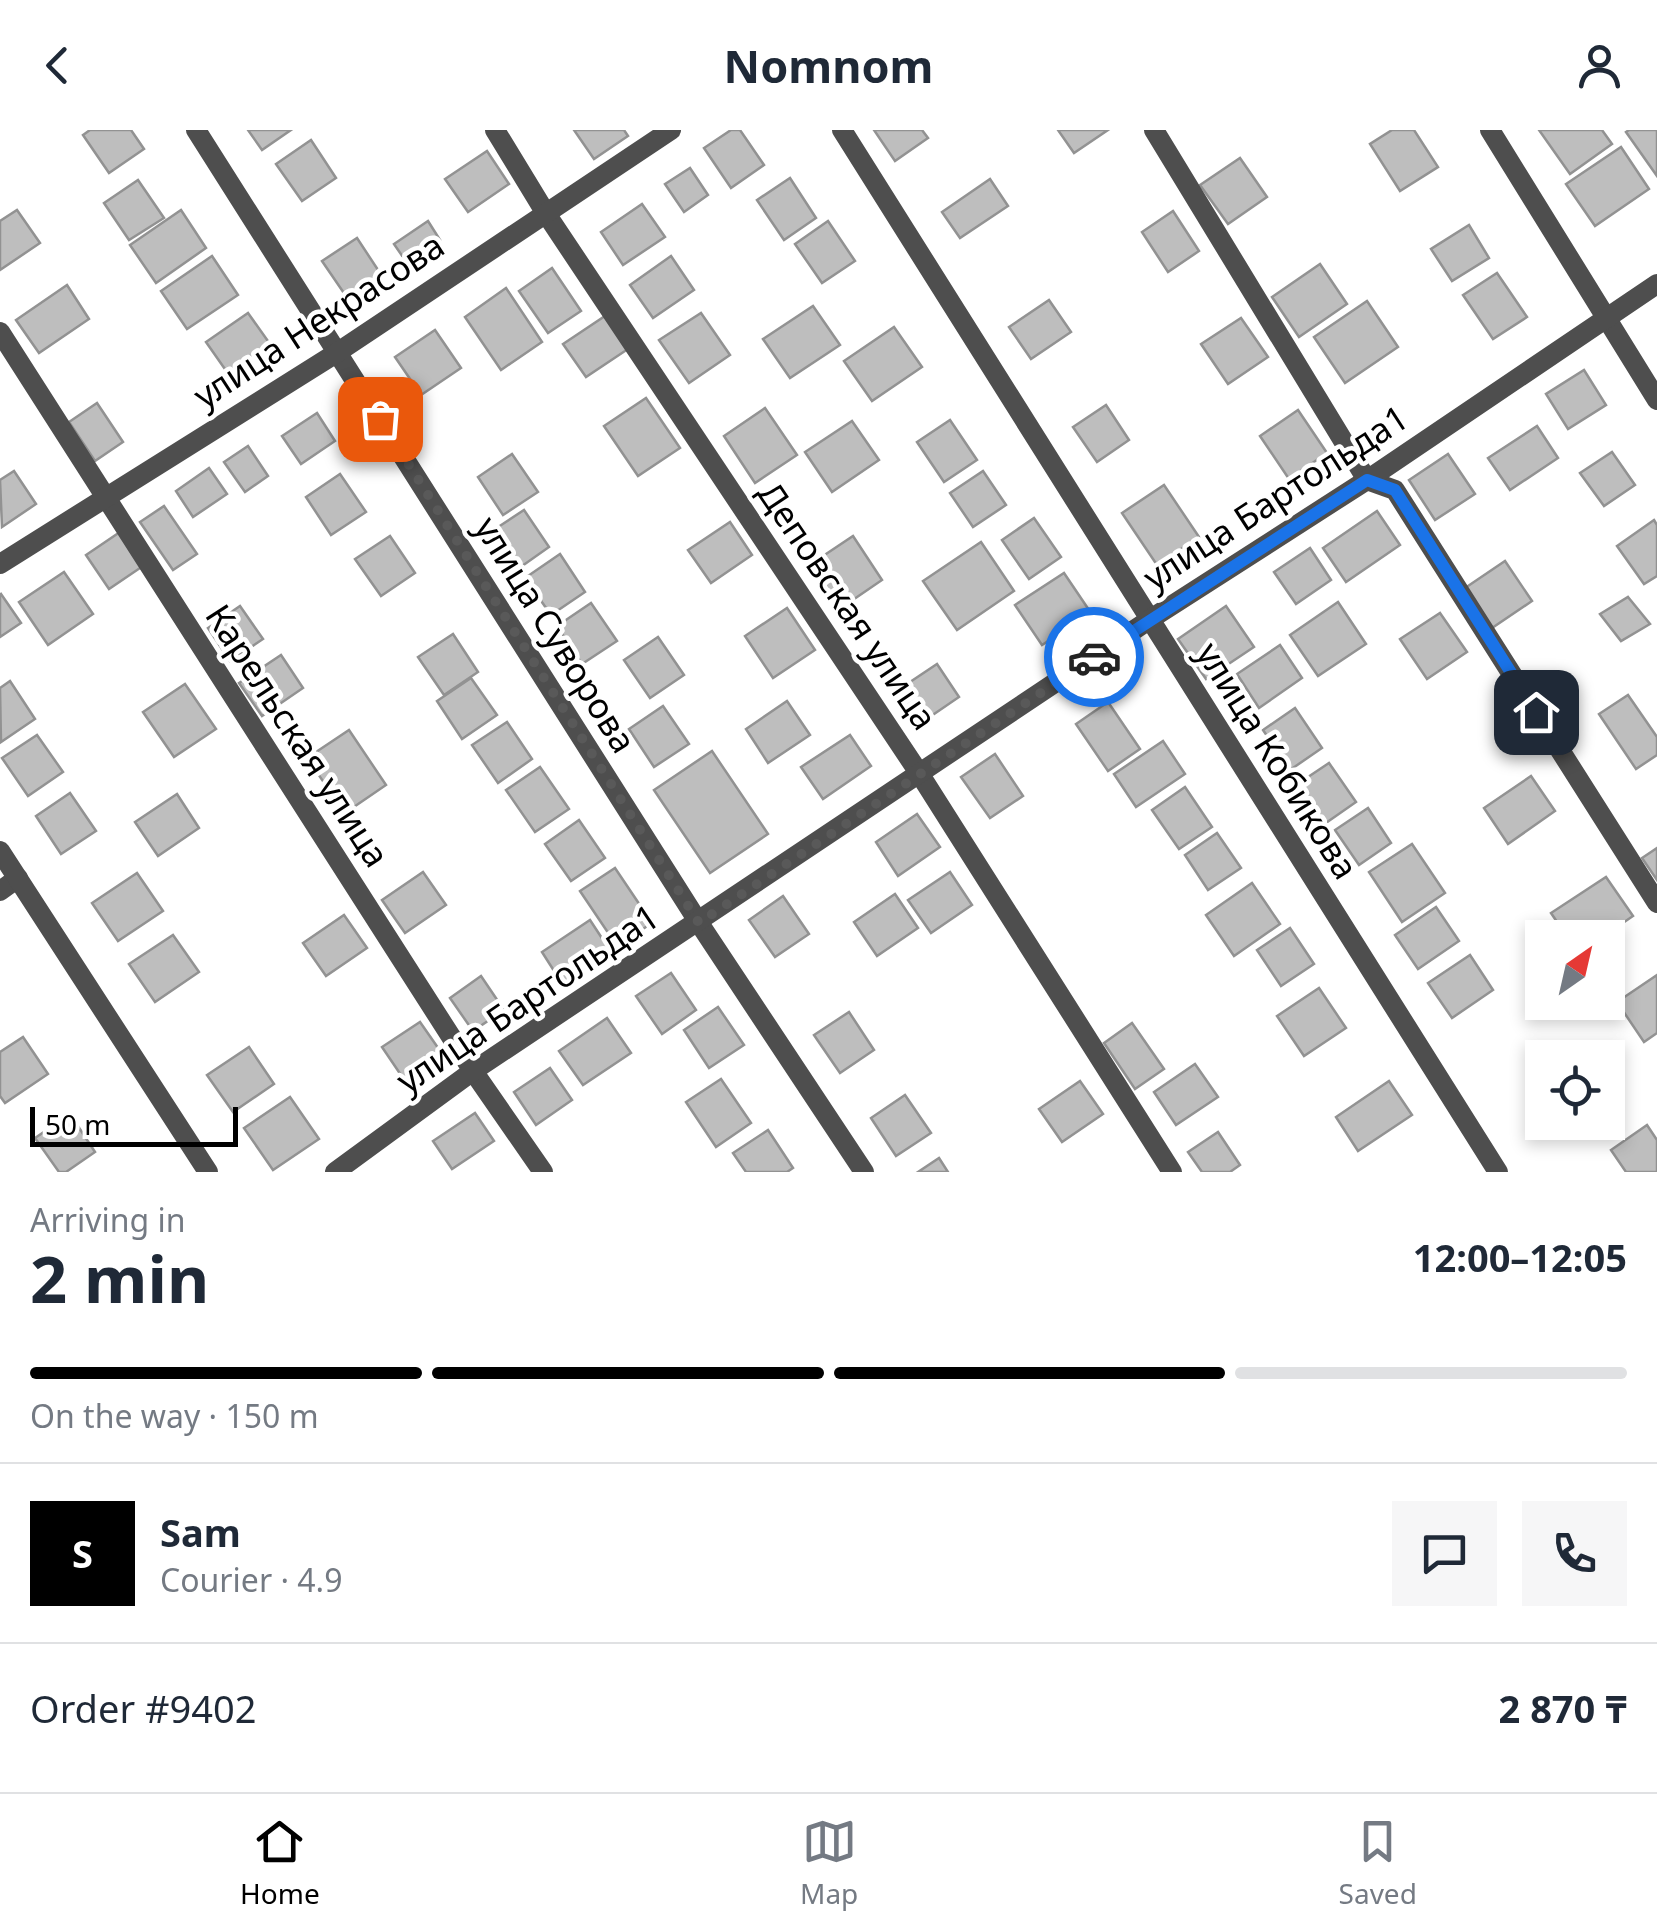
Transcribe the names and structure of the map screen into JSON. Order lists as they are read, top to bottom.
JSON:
{
  "streets": {
    "street": [
      "улица Некрасова",
      "улица Бартольда1",
      "Деповская улица",
      "улица Суворова",
      "Карельская улица",
      "улица Кобикова"
    ]
  },
  "crossings": [
    ["улица Некрасова", "Деповская улица"],
    ["улица Некрасова", "улица Суворова"],
    ["улица Некрасова", "Карельская улица"],
    ["улица Бартольда1", "Деповская улица"],
    ["улица Бартольда1", "улица Суворова"],
    ["улица Бартольда1", "Карельская улица"],
    ["улица Бартольда1", "улица Кобикова"]
  ],
  "scale_bar": "50 m",
  "north": "top right",
  "page": {
    "header": "Nomnom",
    "scale": "50 m",
    "heading": ["2 min", "Arriving in", "12:00–12:05"],
    "panel": [
      "Sam",
      "Courier · 4.9",
      "Order #9402",
      "2 870 ₸"
    ],
    "bar": "On the way · 150 m",
    "round": "S",
    "tabs": ["Home", "Map", "Saved"]
  }
}
